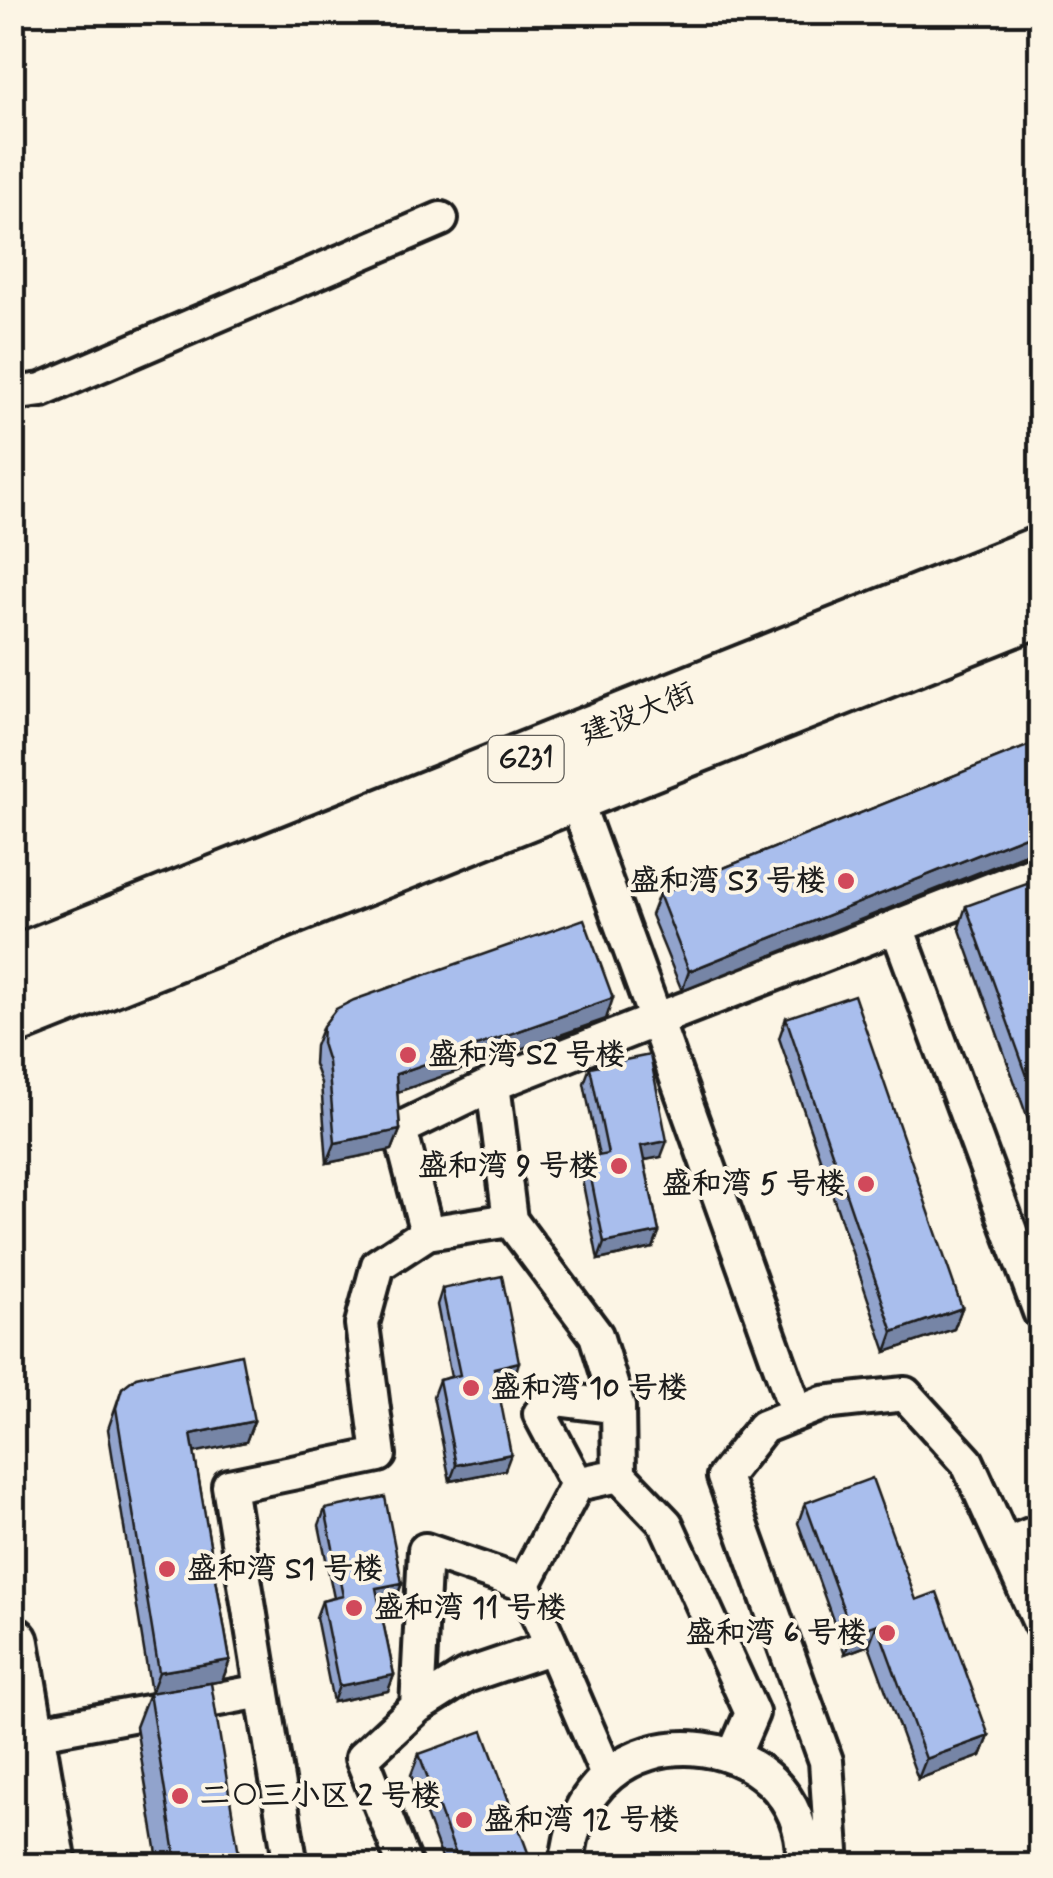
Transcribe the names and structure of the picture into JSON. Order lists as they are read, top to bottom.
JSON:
{
  "streets": {
    "main road": ["建设大街", "G231"]
  },
  "places": [
    "盛和湾 S3 号楼",
    "盛和湾 S2 号楼",
    "盛和湾 9 号楼",
    "盛和湾 5 号楼",
    "盛和湾 10 号楼",
    "盛和湾 S1 号楼",
    "盛和湾 11 号楼",
    "盛和湾 6 号楼",
    "二〇三小区 2 号楼",
    "盛和湾 12 号楼"
  ]
}
